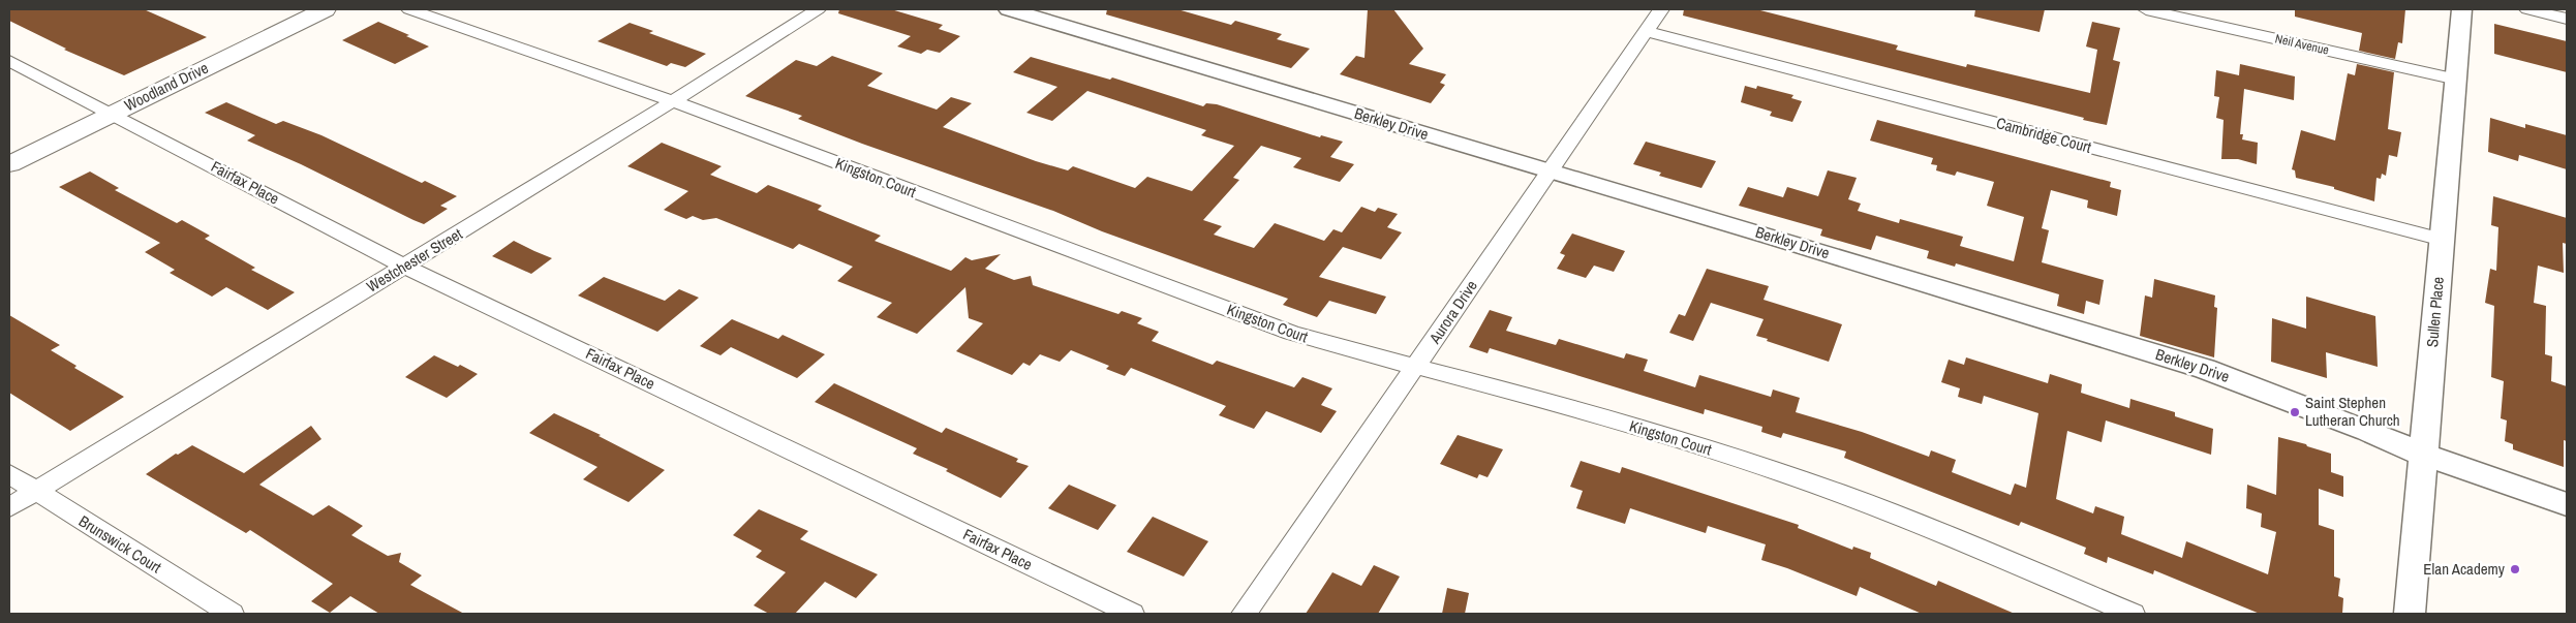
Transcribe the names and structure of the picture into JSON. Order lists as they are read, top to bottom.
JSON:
{
  "streets": {
    "main road": ["Woodland Drive"],
    "street": [
      "Neil Avenue",
      "Berkley Drive",
      "Cambridge Court",
      "Kingston Court",
      "Fairfax Place",
      "Westchester Street",
      "Aurora Drive",
      "Sullen Place",
      "Brunswick Court"
    ]
  },
  "crossings": [
    ["Neil Avenue", "Sullen Place"],
    ["Woodland Drive", "Fairfax Place"],
    ["Berkley Drive", "Aurora Drive"],
    ["Berkley Drive", "Sullen Place"],
    ["Cambridge Court", "Aurora Drive"],
    ["Cambridge Court", "Sullen Place"],
    ["Kingston Court", "Westchester Street"],
    ["Kingston Court", "Aurora Drive"],
    ["Fairfax Place", "Westchester Street"],
    ["Westchester Street", "Brunswick Court"]
  ],
  "places": ["Saint Stephen Lutheran Church", "Elan Academy"]
}
